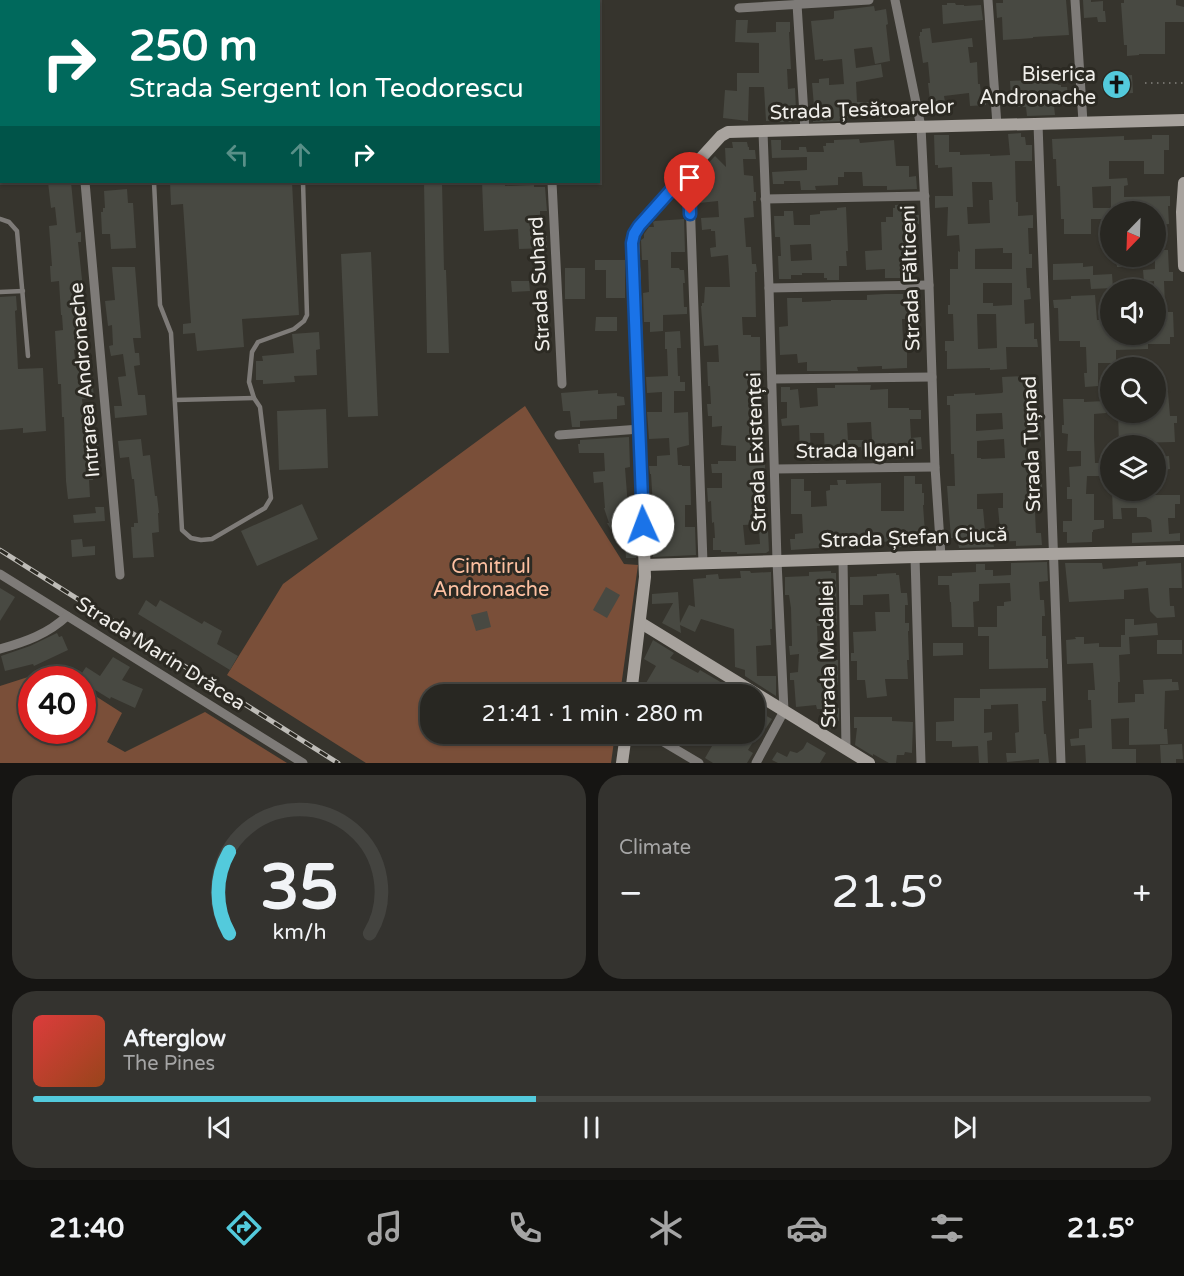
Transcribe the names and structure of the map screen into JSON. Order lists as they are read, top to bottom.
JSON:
{
  "streets": {
    "street": [
      "Strada Țesătoarelor",
      "Strada Fălticeni",
      "Strada Suhard",
      "Intrarea Andronache",
      "Strada Tușnad",
      "Strada Ilgani",
      "Strada Existenței",
      "Strada Ștefan Ciucă",
      "Strada Marin Drăcea",
      "Strada Medaliei"
    ]
  },
  "crossings": [
    ["Strada Țesătoarelor", "Strada Fălticeni"],
    ["Strada Țesătoarelor", "Strada Tușnad"],
    ["Strada Țesătoarelor", "Strada Existenței"],
    ["Strada Fălticeni", "Strada Ilgani"],
    ["Strada Fălticeni", "Strada Ștefan Ciucă"],
    ["Strada Tușnad", "Strada Ștefan Ciucă"],
    ["Strada Ilgani", "Strada Existenței"],
    ["Strada Existenței", "Strada Ștefan Ciucă"],
    ["Strada Ștefan Ciucă", "Strada Medaliei"]
  ],
  "parks": ["Cimitirul Andronache"],
  "places": {
    "church": ["Biserica Andronache"]
  },
  "north": "bottom left",
  "page": {
    "turn": ["250 m", "Strada Sergent Ion Teodorescu"],
    "limit": "40",
    "trip": "21:41 · 1 min · 280 m",
    "tile": "Climate",
    "heat": ["−", "21.5°", "+"],
    "song": ["Afterglow", "The Pines"],
    "tabs": ["21:40", "21.5°"],
    "gauge": ["35", "km/h"]
  }
}
